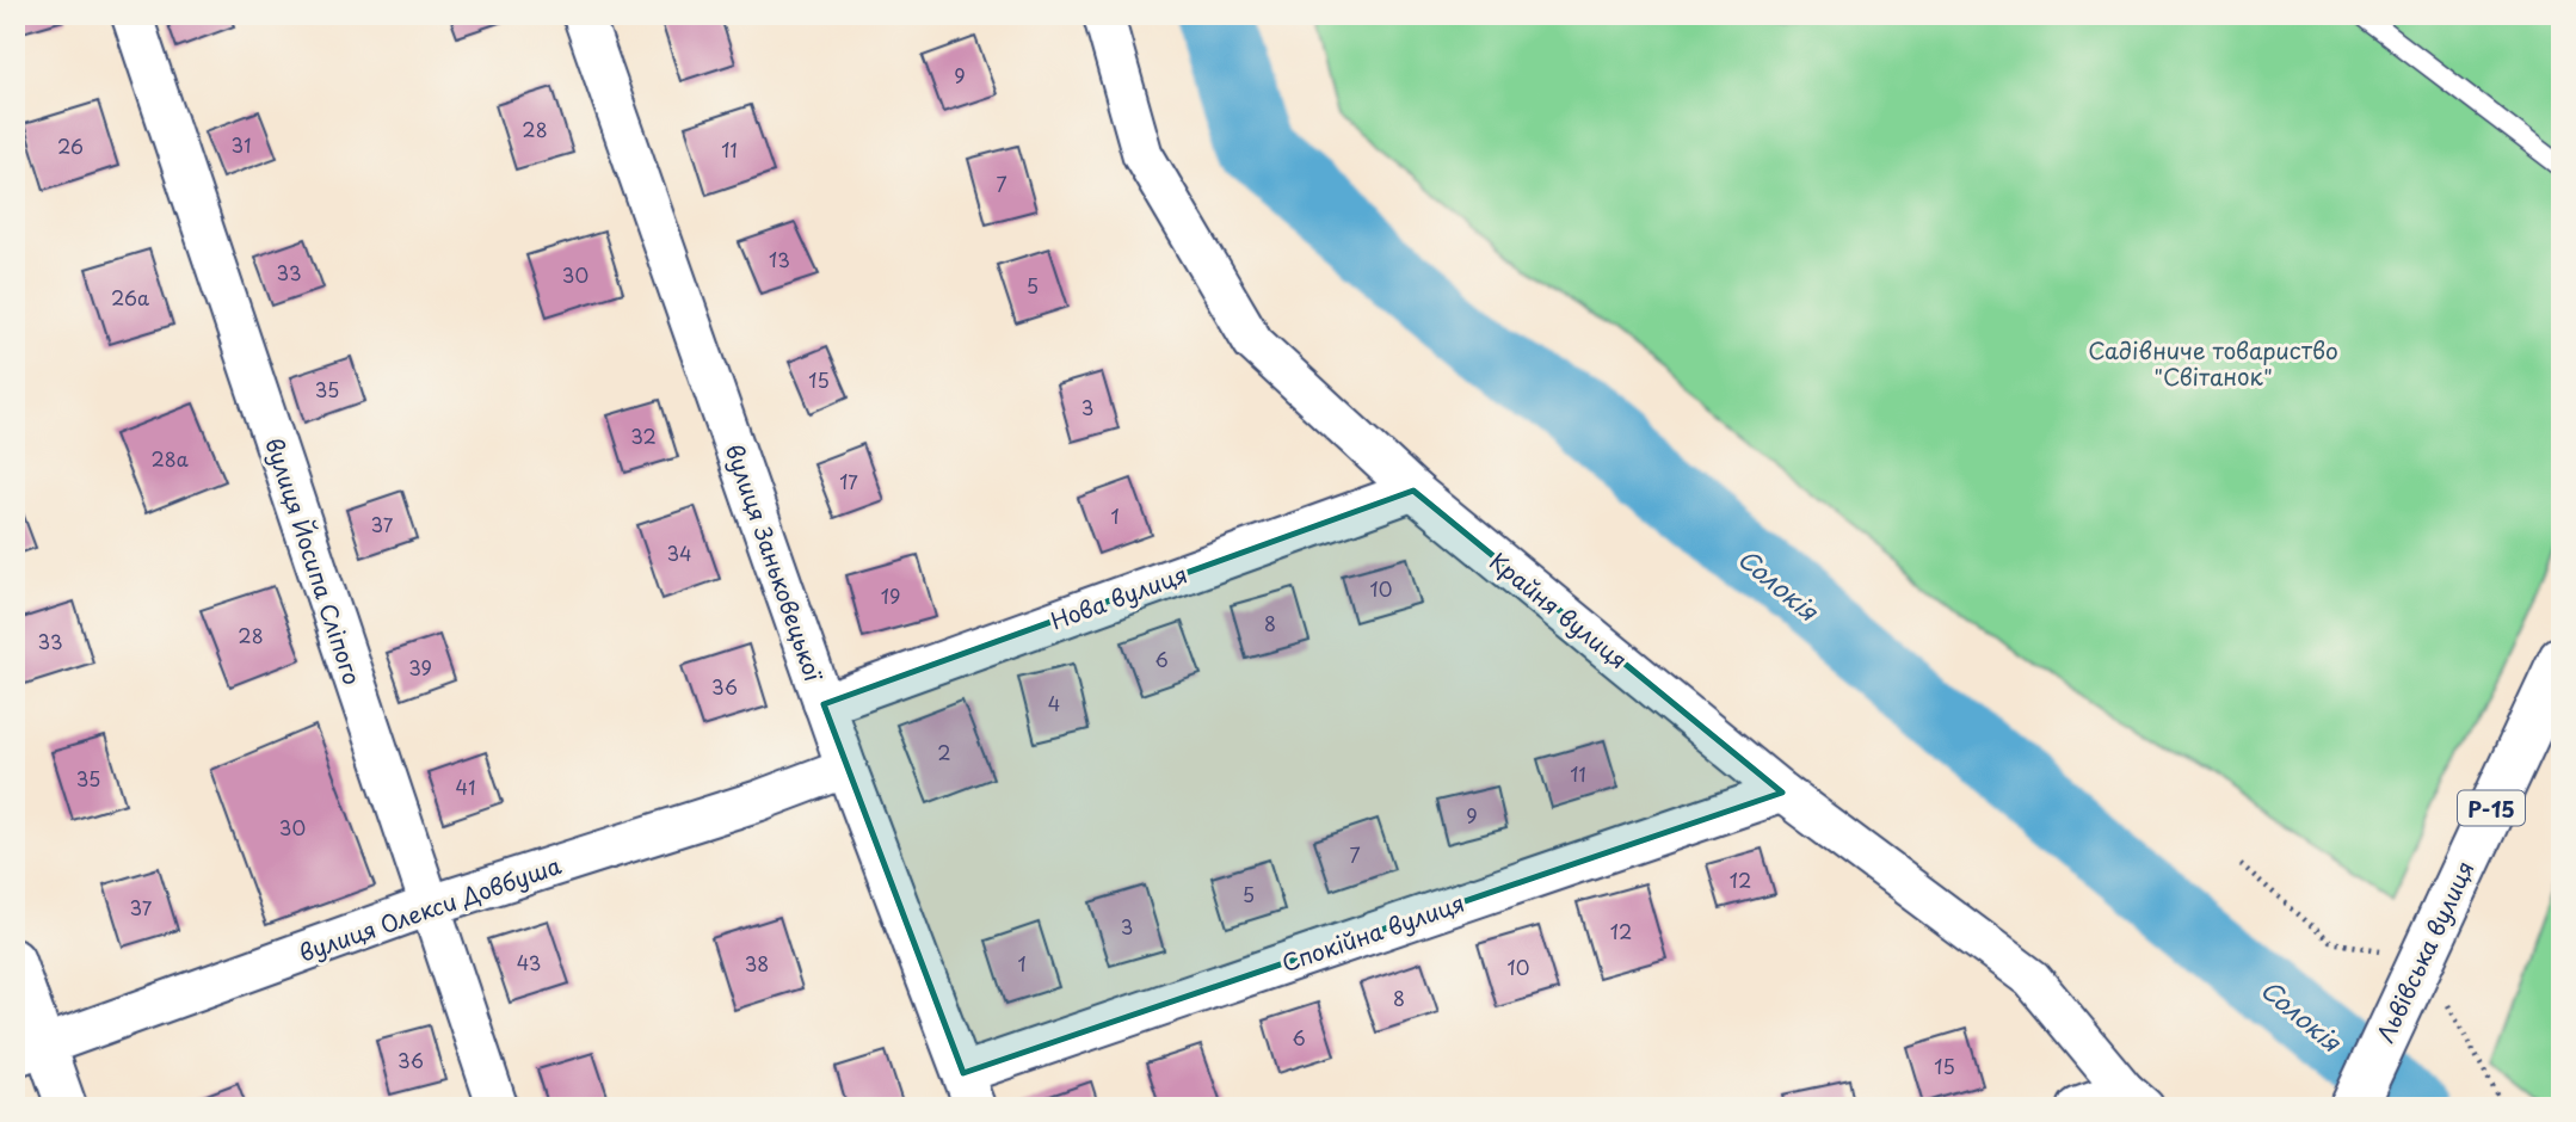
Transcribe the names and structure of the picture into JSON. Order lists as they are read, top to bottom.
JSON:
{
  "streets": {
    "main road": ["Р-15", "Львівська вулиця"],
    "street": [
      "вулиця Йосипа Сліпого",
      "вулиця Заньковецької",
      "Нова вулиця",
      "Крайня вулиця",
      "вулиця Олекси Довбуша",
      "Спокійна вулиця"
    ]
  },
  "crossings": [
    ["вулиця Йосипа Сліпого", "вулиця Олекси Довбуша"],
    ["вулиця Заньковецької", "Нова вулиця"],
    ["вулиця Заньковецької", "вулиця Олекси Довбуша"],
    ["вулиця Заньковецької", "Спокійна вулиця"],
    ["Нова вулиця", "Крайня вулиця"],
    ["Крайня вулиця", "Спокійна вулиця"]
  ],
  "water": ["Солокія"],
  "parks": ["Садівниче товариство \"Світанок\""],
  "house_numbers": [
    "9",
    "28",
    "31",
    "26",
    "11",
    "7",
    "13",
    "33",
    "30",
    "5",
    "26а",
    "15",
    "35",
    "3",
    "32",
    "28а",
    "17",
    "1",
    "37",
    "34",
    "10",
    "19",
    "8",
    "28",
    "33",
    "6",
    "39",
    "36",
    "4",
    "2",
    "11",
    "35",
    "41",
    "9",
    "30",
    "7",
    "12",
    "5",
    "37",
    "3",
    "12",
    "43",
    "38",
    "1",
    "10",
    "8",
    "6",
    "36",
    "15"
  ]
}
